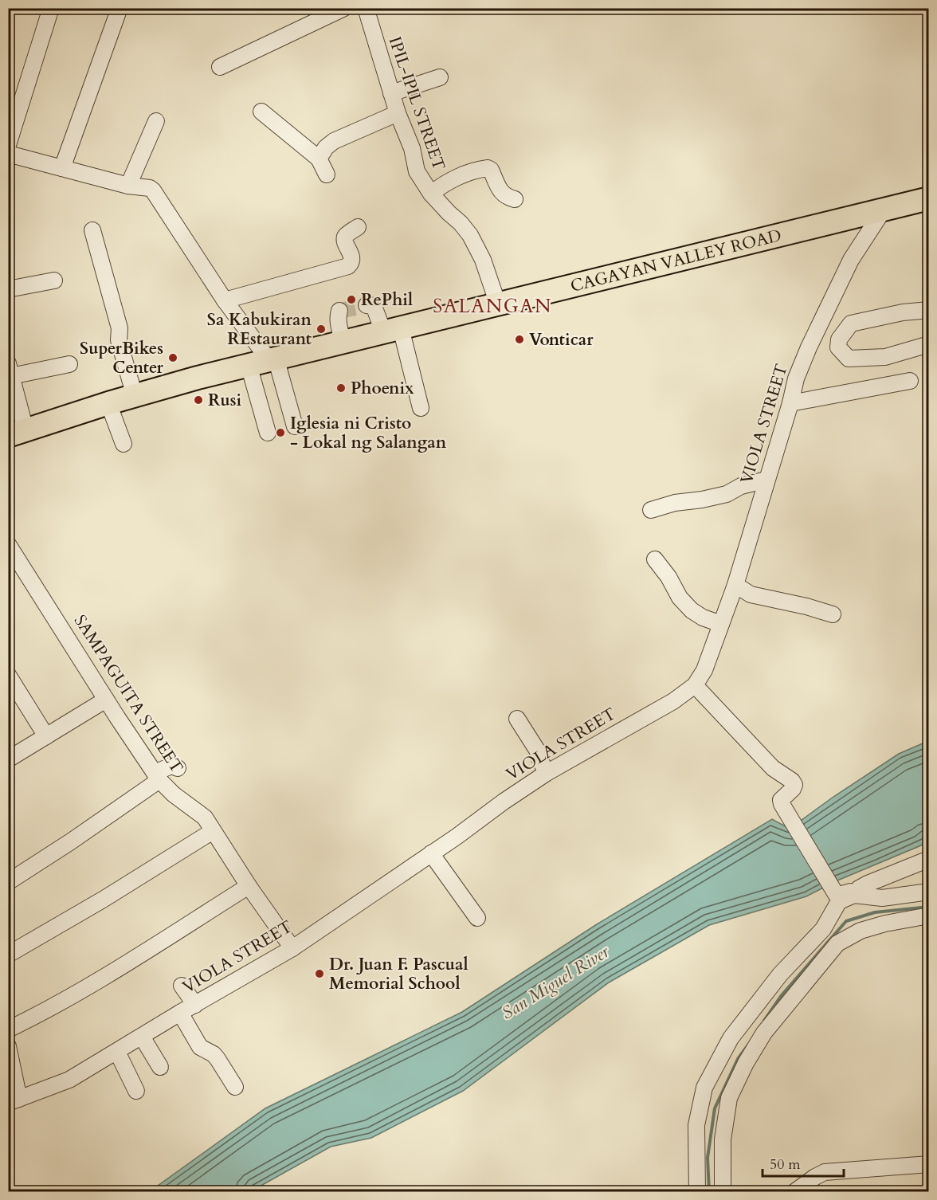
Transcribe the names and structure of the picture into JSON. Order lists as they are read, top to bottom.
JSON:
{
  "streets": {
    "highway": ["CAGAYAN VALLEY ROAD"],
    "street": ["IPIL-IPIL STREET", "VIOLA STREET", "SAMPAGUITA STREET"]
  },
  "crossings": [
    ["IPIL-IPIL STREET", "CAGAYAN VALLEY ROAD"],
    ["CAGAYAN VALLEY ROAD", "VIOLA STREET"],
    ["VIOLA STREET", "SAMPAGUITA STREET"]
  ],
  "districts": ["SALANGAN"],
  "water": ["San Miguel River"],
  "places": [
    "RePhil",
    "Sa Kabukiran REstaurant",
    "Vonticar",
    "SuperBikes Center",
    "Phoenix",
    "Rusi",
    "Iglesia ni Cristo - Lokal ng Salangan",
    "Dr. Juan F. Pascual Memorial School"
  ],
  "scale_bar": "50 m"
}
